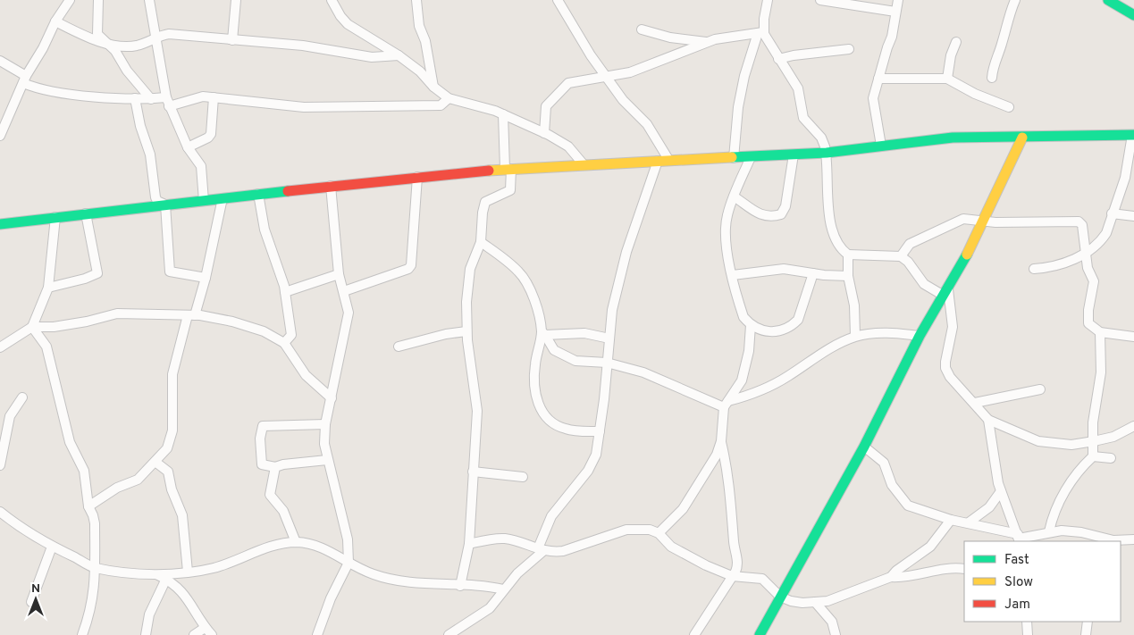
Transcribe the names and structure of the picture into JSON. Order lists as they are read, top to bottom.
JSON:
{
  "legend": ["Fast", "Slow", "Jam"],
  "north": "top"
}
